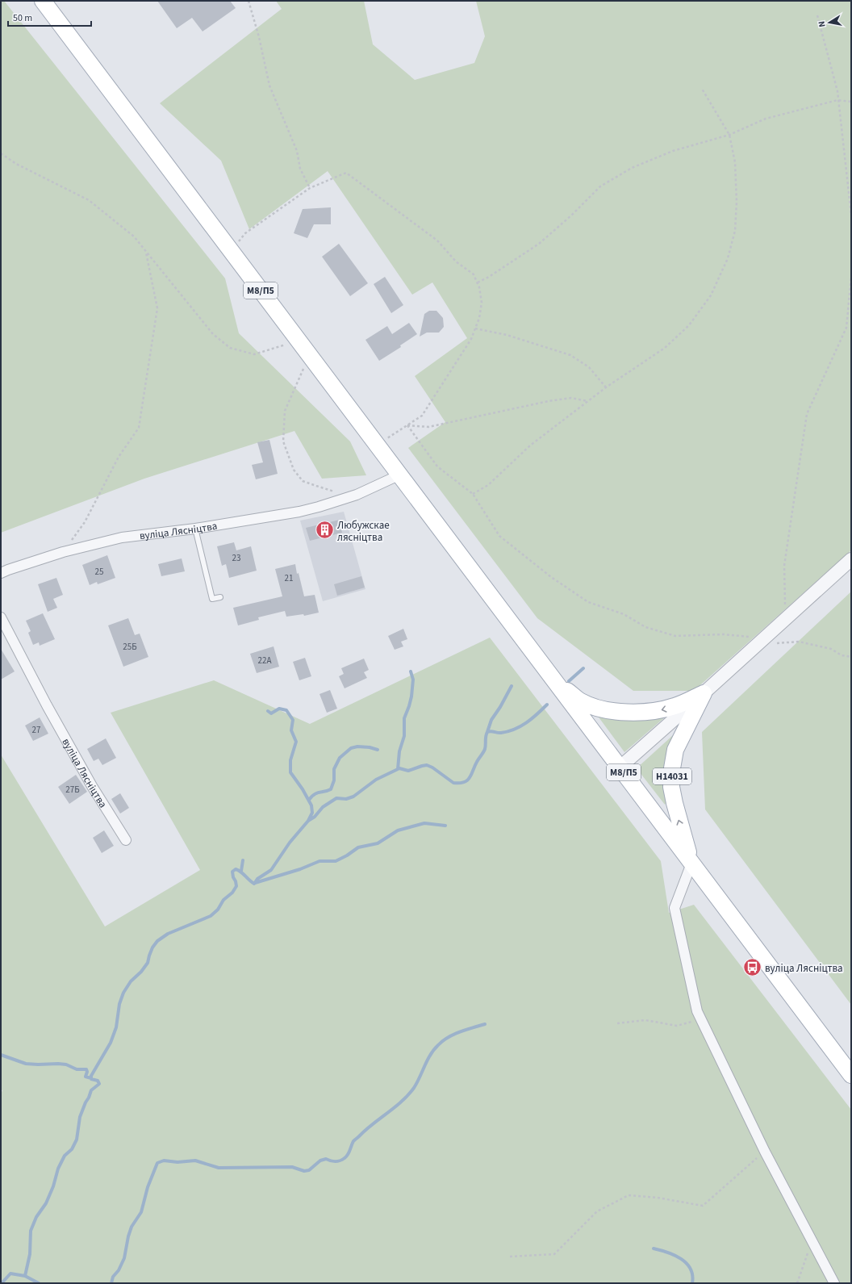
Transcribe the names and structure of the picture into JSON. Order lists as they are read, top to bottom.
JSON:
{
  "streets": {
    "main road": ["М8/П5", "Н14031"],
    "street": ["вуліца Лясніцтва"]
  },
  "crossings": [
    ["М8/П5", "вуліца Лясніцтва"],
    ["М8/П5", "Н14031"]
  ],
  "places": {
    "building": ["Любужскае лясніцтва"],
    "bus stop": ["вуліца Лясніцтва"]
  },
  "house_numbers": [
    "23",
    "25",
    "21",
    "25Б",
    "22А",
    "27",
    "27Б"
  ],
  "scale_bar": "50 m",
  "north": "left"
}
